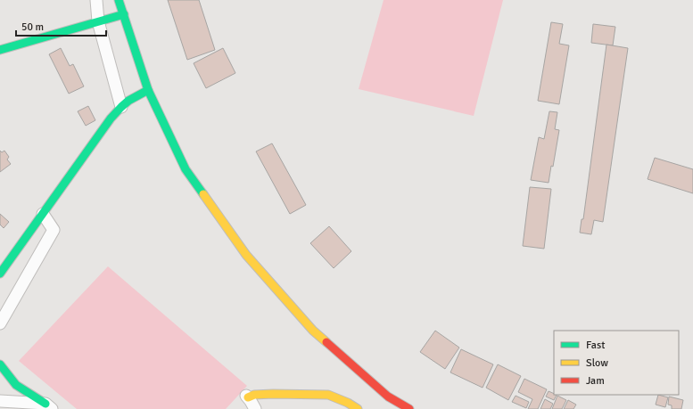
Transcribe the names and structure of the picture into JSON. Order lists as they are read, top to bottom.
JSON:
{
  "legend": ["Fast", "Slow", "Jam"],
  "scale_bar": "50 m"
}
